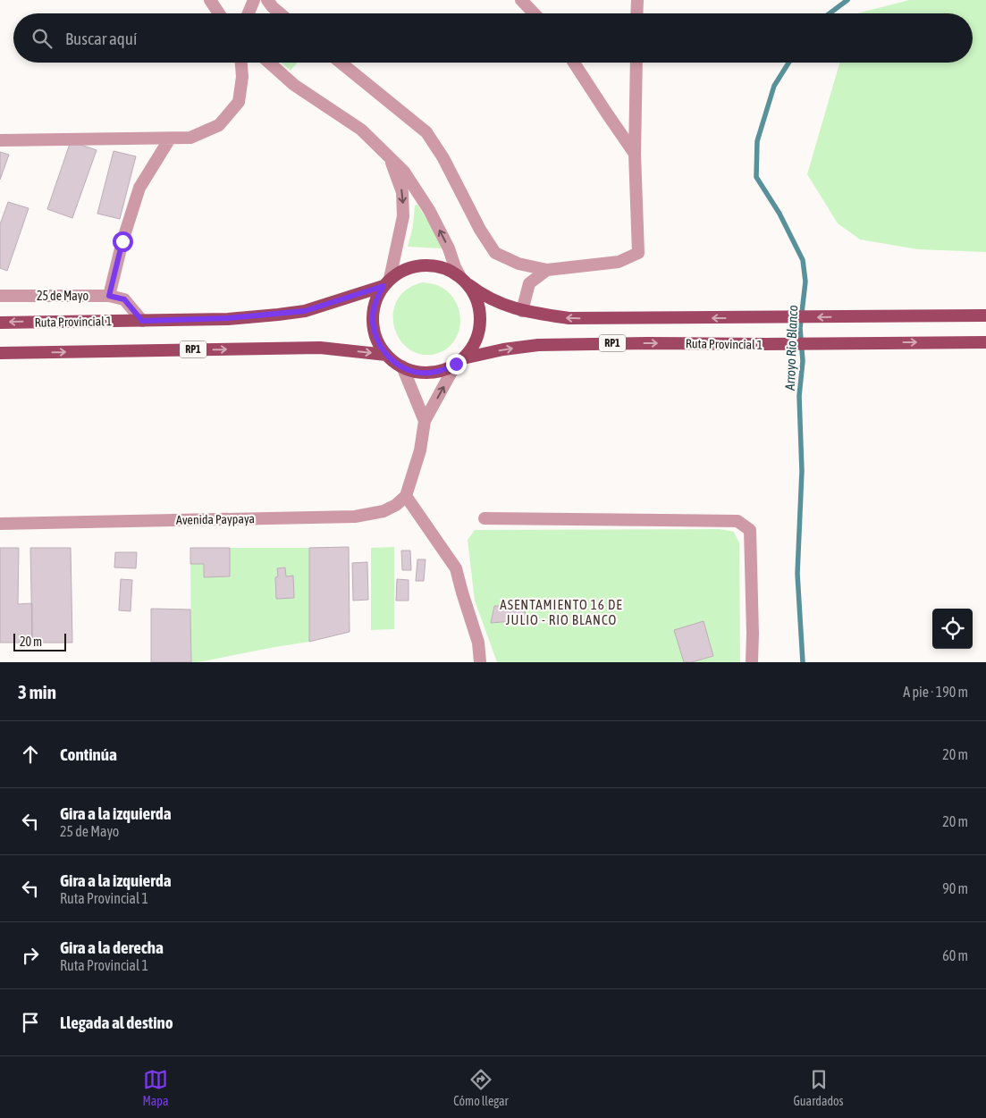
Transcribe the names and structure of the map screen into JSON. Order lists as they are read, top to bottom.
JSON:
{
  "streets": {
    "main road": ["Ruta Provincial 1", "RP1"],
    "street": ["25 de Mayo", "Avenida Paypaya"]
  },
  "crossings": [
    ["25 de Mayo", "Ruta Provincial 1"],
    ["Ruta Provincial 1", "RP1"]
  ],
  "districts": ["ASENTAMIENTO 16 DE JULIO - RIO BLANCO"],
  "water": ["Arroyo Rio Blanco"],
  "scale_bar": "20 m",
  "page": {
    "search": "Buscar aquí",
    "scale": "20 m",
    "heading": ["3 min", "A pie · 190 m"],
    "list": [
      ["Continúa", "20 m"],
      ["Gira a la izquierda", "25 de Mayo", "20 m"],
      ["Gira a la izquierda", "Ruta Provincial 1", "90 m"],
      ["Gira a la derecha", "Ruta Provincial 1", "60 m"],
      "Llegada al destino"
    ],
    "nav": ["Mapa", "Cómo llegar", "Guardados"]
  }
}
